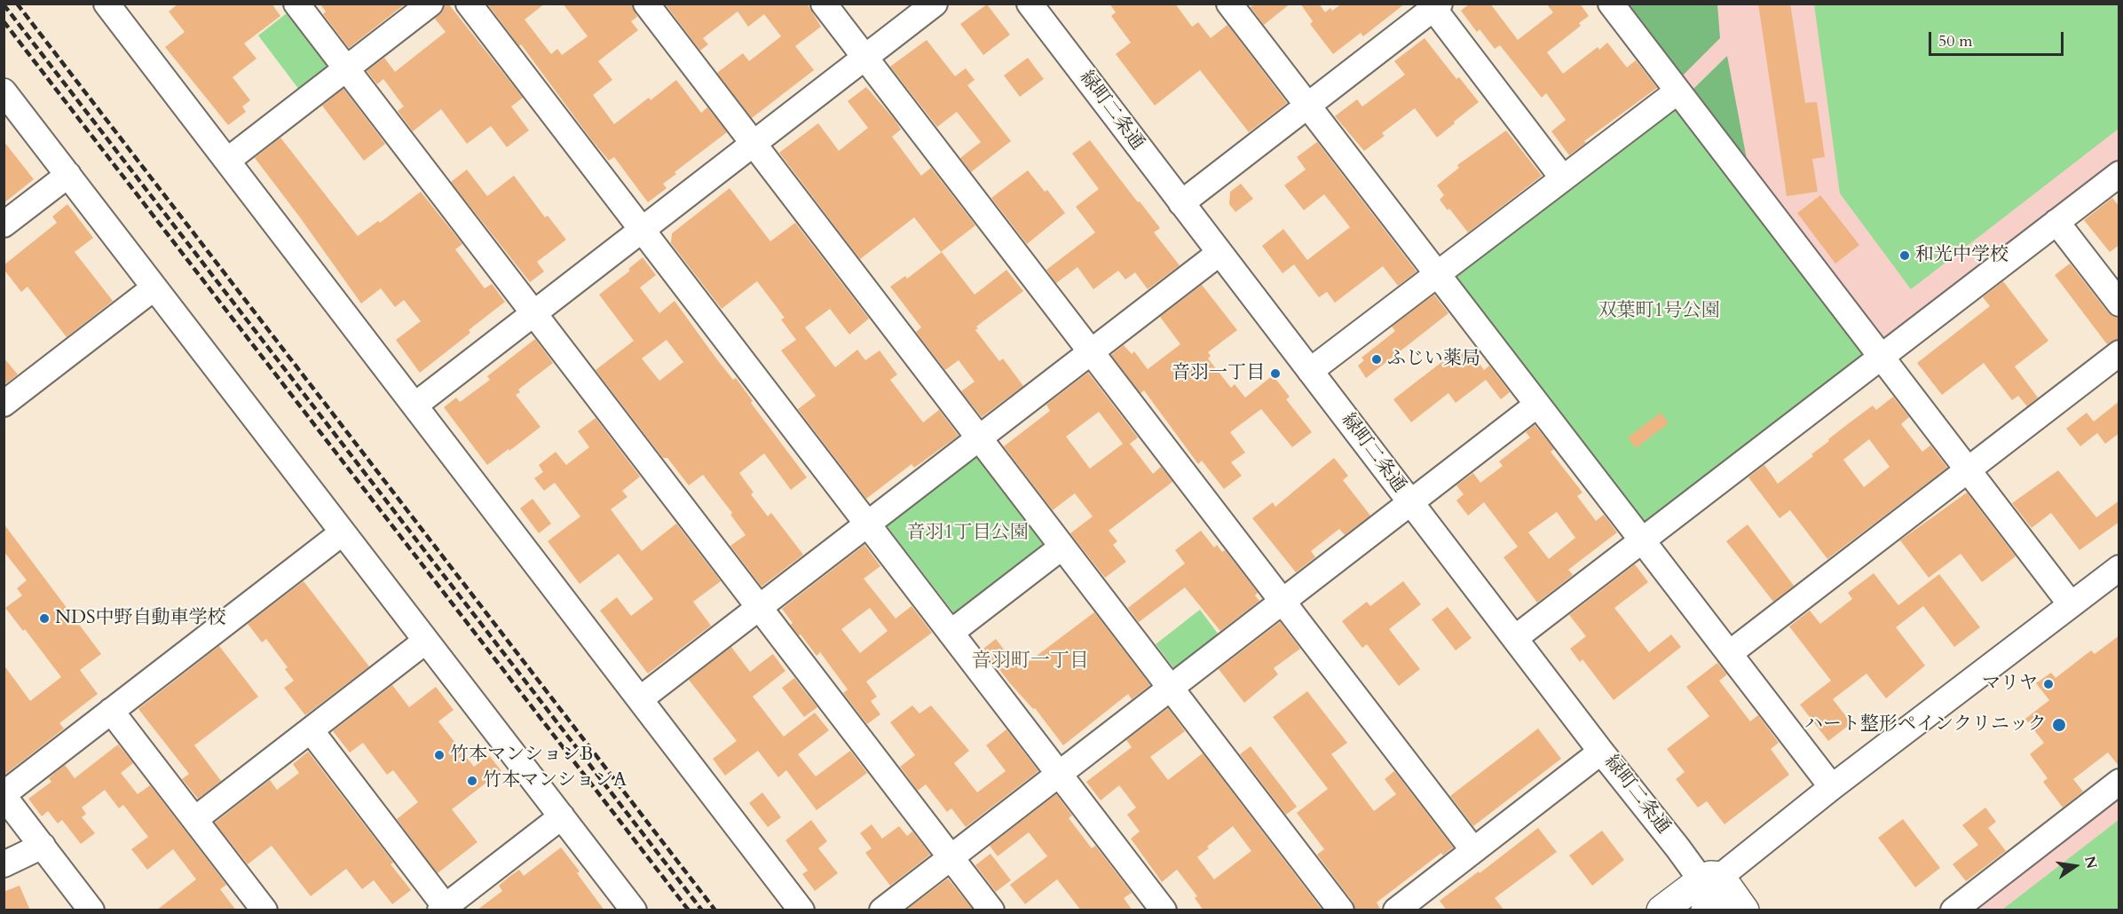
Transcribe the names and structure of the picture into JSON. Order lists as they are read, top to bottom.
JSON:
{
  "streets": {
    "street": ["緑町二条通"]
  },
  "districts": ["音羽町一丁目"],
  "parks": ["双葉町1号公園", "音羽1丁目公園"],
  "places": [
    "和光中学校",
    "ふじい薬局",
    "音羽一丁目",
    "NDS中野自動車学校",
    "マリヤ",
    "ハート整形ペインクリニック",
    "竹本マンションB",
    "竹本マンションA"
  ],
  "scale_bar": "50 m",
  "north": "right"
}
